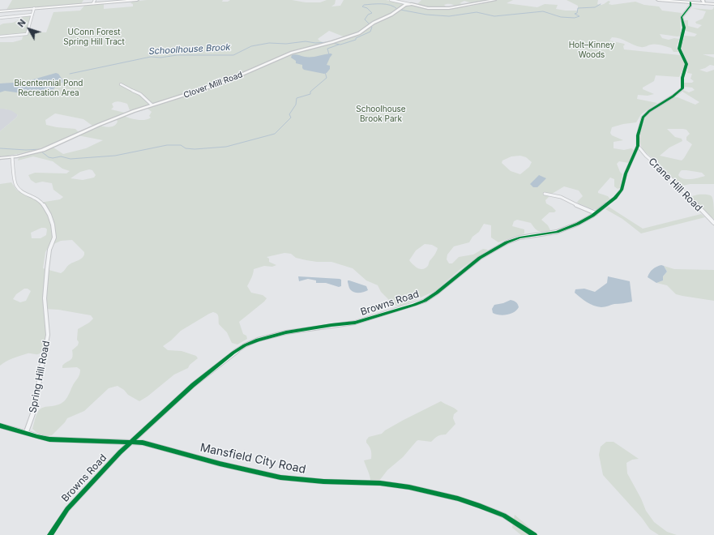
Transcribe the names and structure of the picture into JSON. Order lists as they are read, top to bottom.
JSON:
{
  "streets": {
    "street": [
      "Clover Mill Road",
      "Crane Hill Road",
      "Browns Road",
      "Spring Hill Road",
      "Mansfield City Road"
    ]
  },
  "crossings": [
    ["Clover Mill Road", "Spring Hill Road"],
    ["Crane Hill Road", "Browns Road"],
    ["Browns Road", "Mansfield City Road"],
    ["Spring Hill Road", "Mansfield City Road"]
  ],
  "water": ["Schoolhouse Brook"],
  "parks": [
    "UConn Forest Spring Hill Tract",
    "Holt–Kinney Woods",
    "Bicentennial Pond Recreation Area",
    "Schoolhouse Brook Park"
  ],
  "north": "top left"
}
